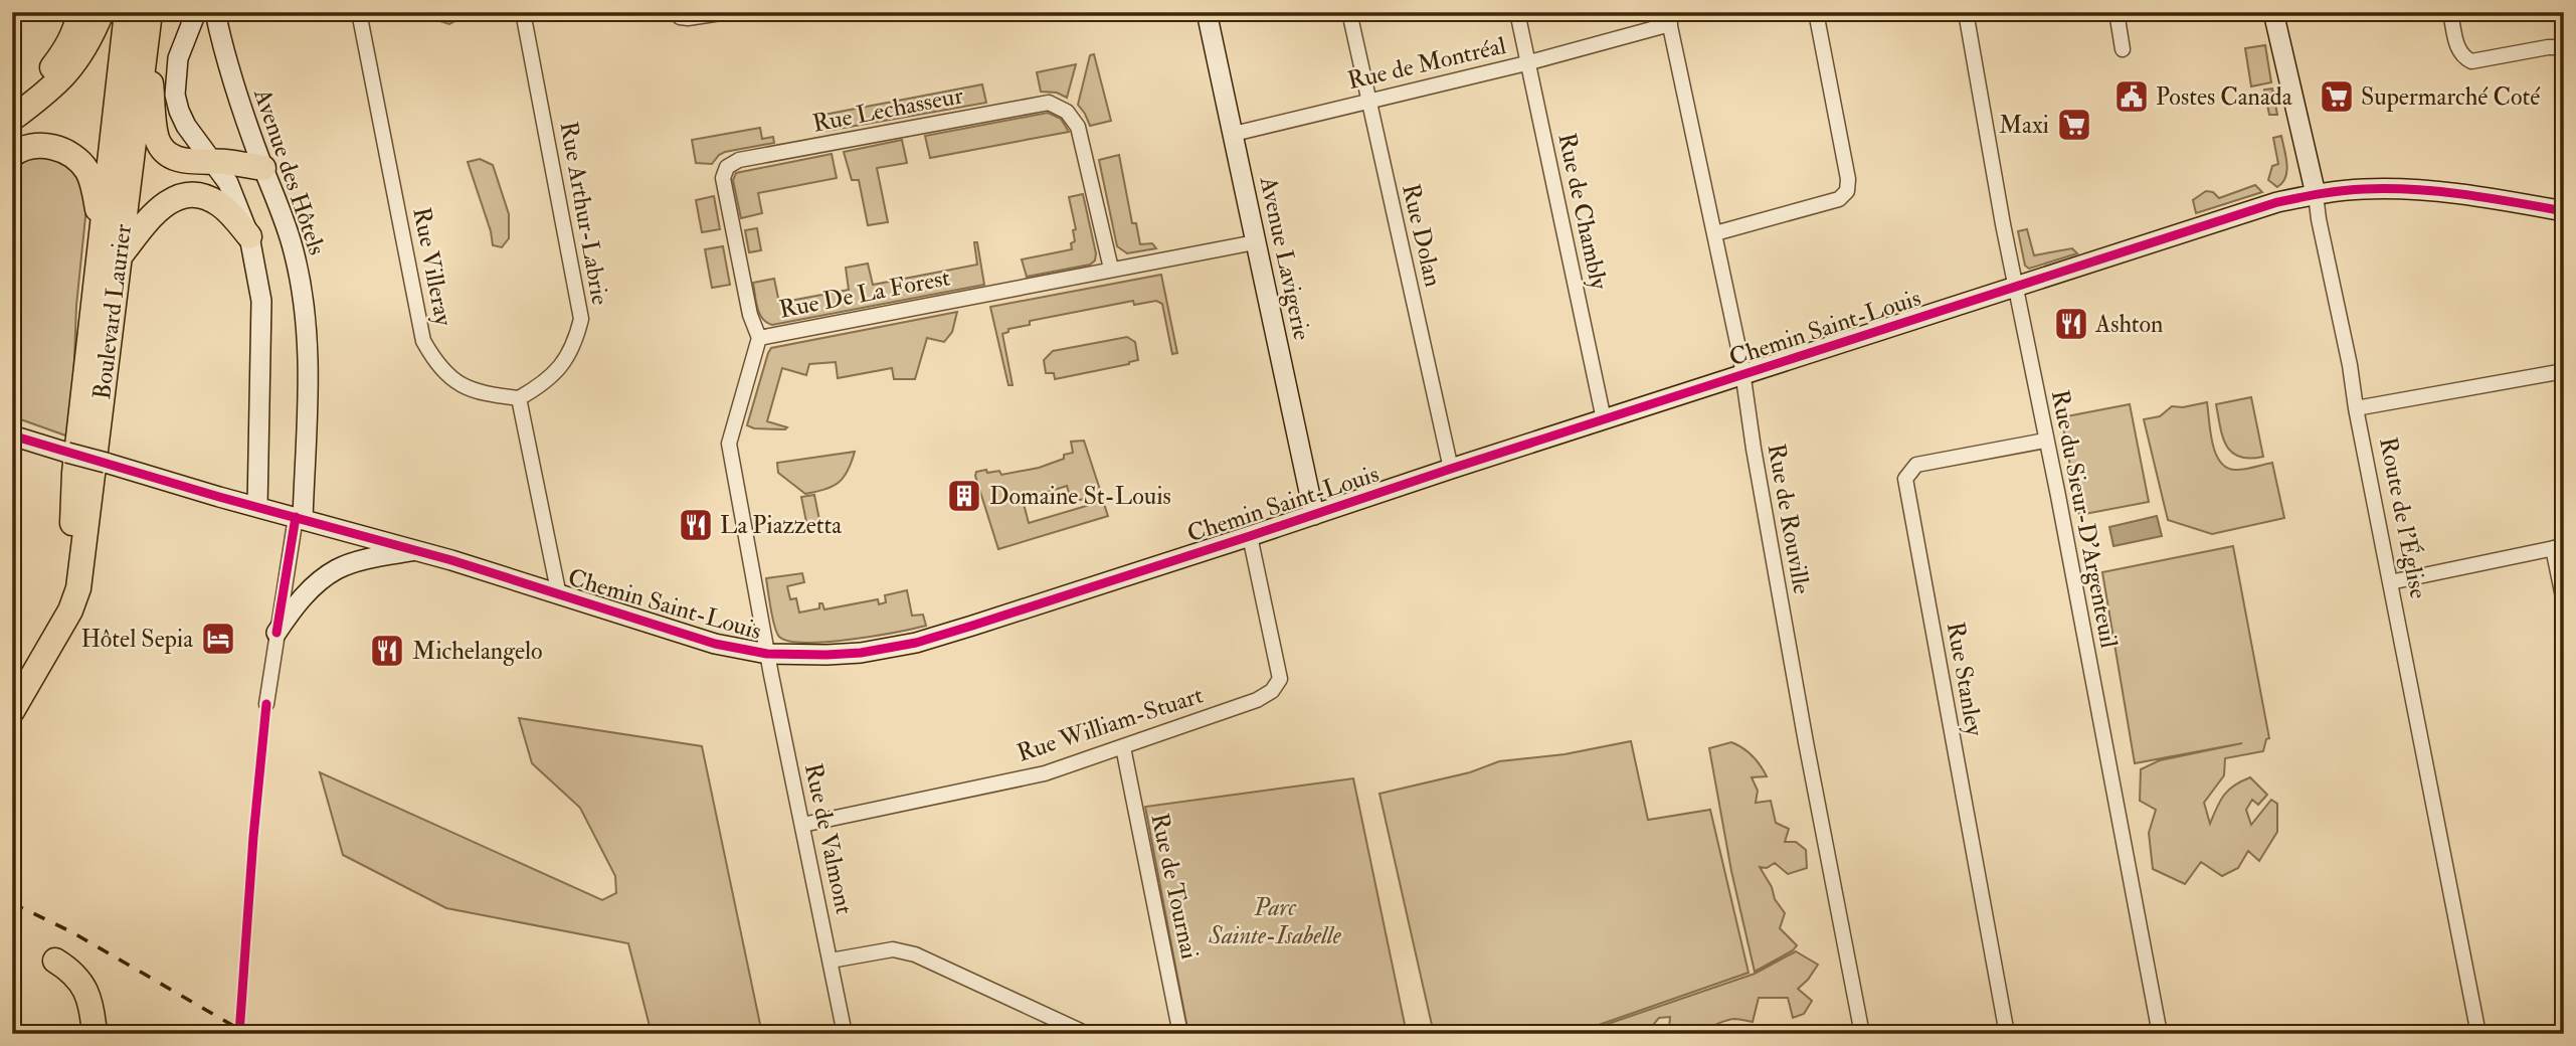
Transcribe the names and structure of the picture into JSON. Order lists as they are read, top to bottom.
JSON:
{
  "streets": {
    "highway": ["Boulevard Laurier"],
    "street": [
      "Rue de Montréal",
      "Rue Lechasseur",
      "Avenue des Hôtels",
      "Rue de Chambly",
      "Rue Arthur-Labrie",
      "Rue Dolan",
      "Avenue Lavigerie",
      "Rue Villeray",
      "Rue De La Forest",
      "Chemin Saint-Louis",
      "Route de l'Église",
      "Rue de Rouville",
      "Rue du Sieur-D'Argenteuil",
      "Rue Stanley",
      "Rue William-Stuart",
      "Rue de Valmont",
      "Rue de Tournai"
    ]
  },
  "crossings": [
    ["Rue de Montréal", "Rue de Chambly"],
    ["Rue de Montréal", "Rue Dolan"],
    ["Rue de Montréal", "Avenue Lavigerie"],
    ["Rue de Montréal", "Rue de Rouville"],
    ["Rue Lechasseur", "Rue De La Forest"],
    ["Avenue des Hôtels", "Chemin Saint-Louis"],
    ["Rue de Chambly", "Chemin Saint-Louis"],
    ["Rue Arthur-Labrie", "Rue Villeray"],
    ["Rue Dolan", "Chemin Saint-Louis"],
    ["Avenue Lavigerie", "Rue De La Forest"],
    ["Avenue Lavigerie", "Chemin Saint-Louis"],
    ["Rue De La Forest", "Chemin Saint-Louis"],
    ["Rue De La Forest", "Rue de Valmont"],
    ["Chemin Saint-Louis", "Route de l'Église"],
    ["Chemin Saint-Louis", "Rue de Rouville"],
    ["Chemin Saint-Louis", "Rue du Sieur-D'Argenteuil"],
    ["Chemin Saint-Louis", "Rue William-Stuart"],
    ["Chemin Saint-Louis", "Rue de Valmont"],
    ["Rue du Sieur-D'Argenteuil", "Rue Stanley"],
    ["Rue William-Stuart", "Rue de Valmont"],
    ["Rue William-Stuart", "Rue de Tournai"]
  ],
  "parks": ["Parc Sainte-Isabelle"],
  "places": {
    "public building": ["Postes Canada"],
    "supermarket": ["Supermarché Coté", "Maxi"],
    "restaurant": ["Ashton", "La Piazzetta", "Michelangelo"],
    "building": ["Domaine St-Louis"],
    "hotel": ["Hôtel Sepia"]
  }
}
